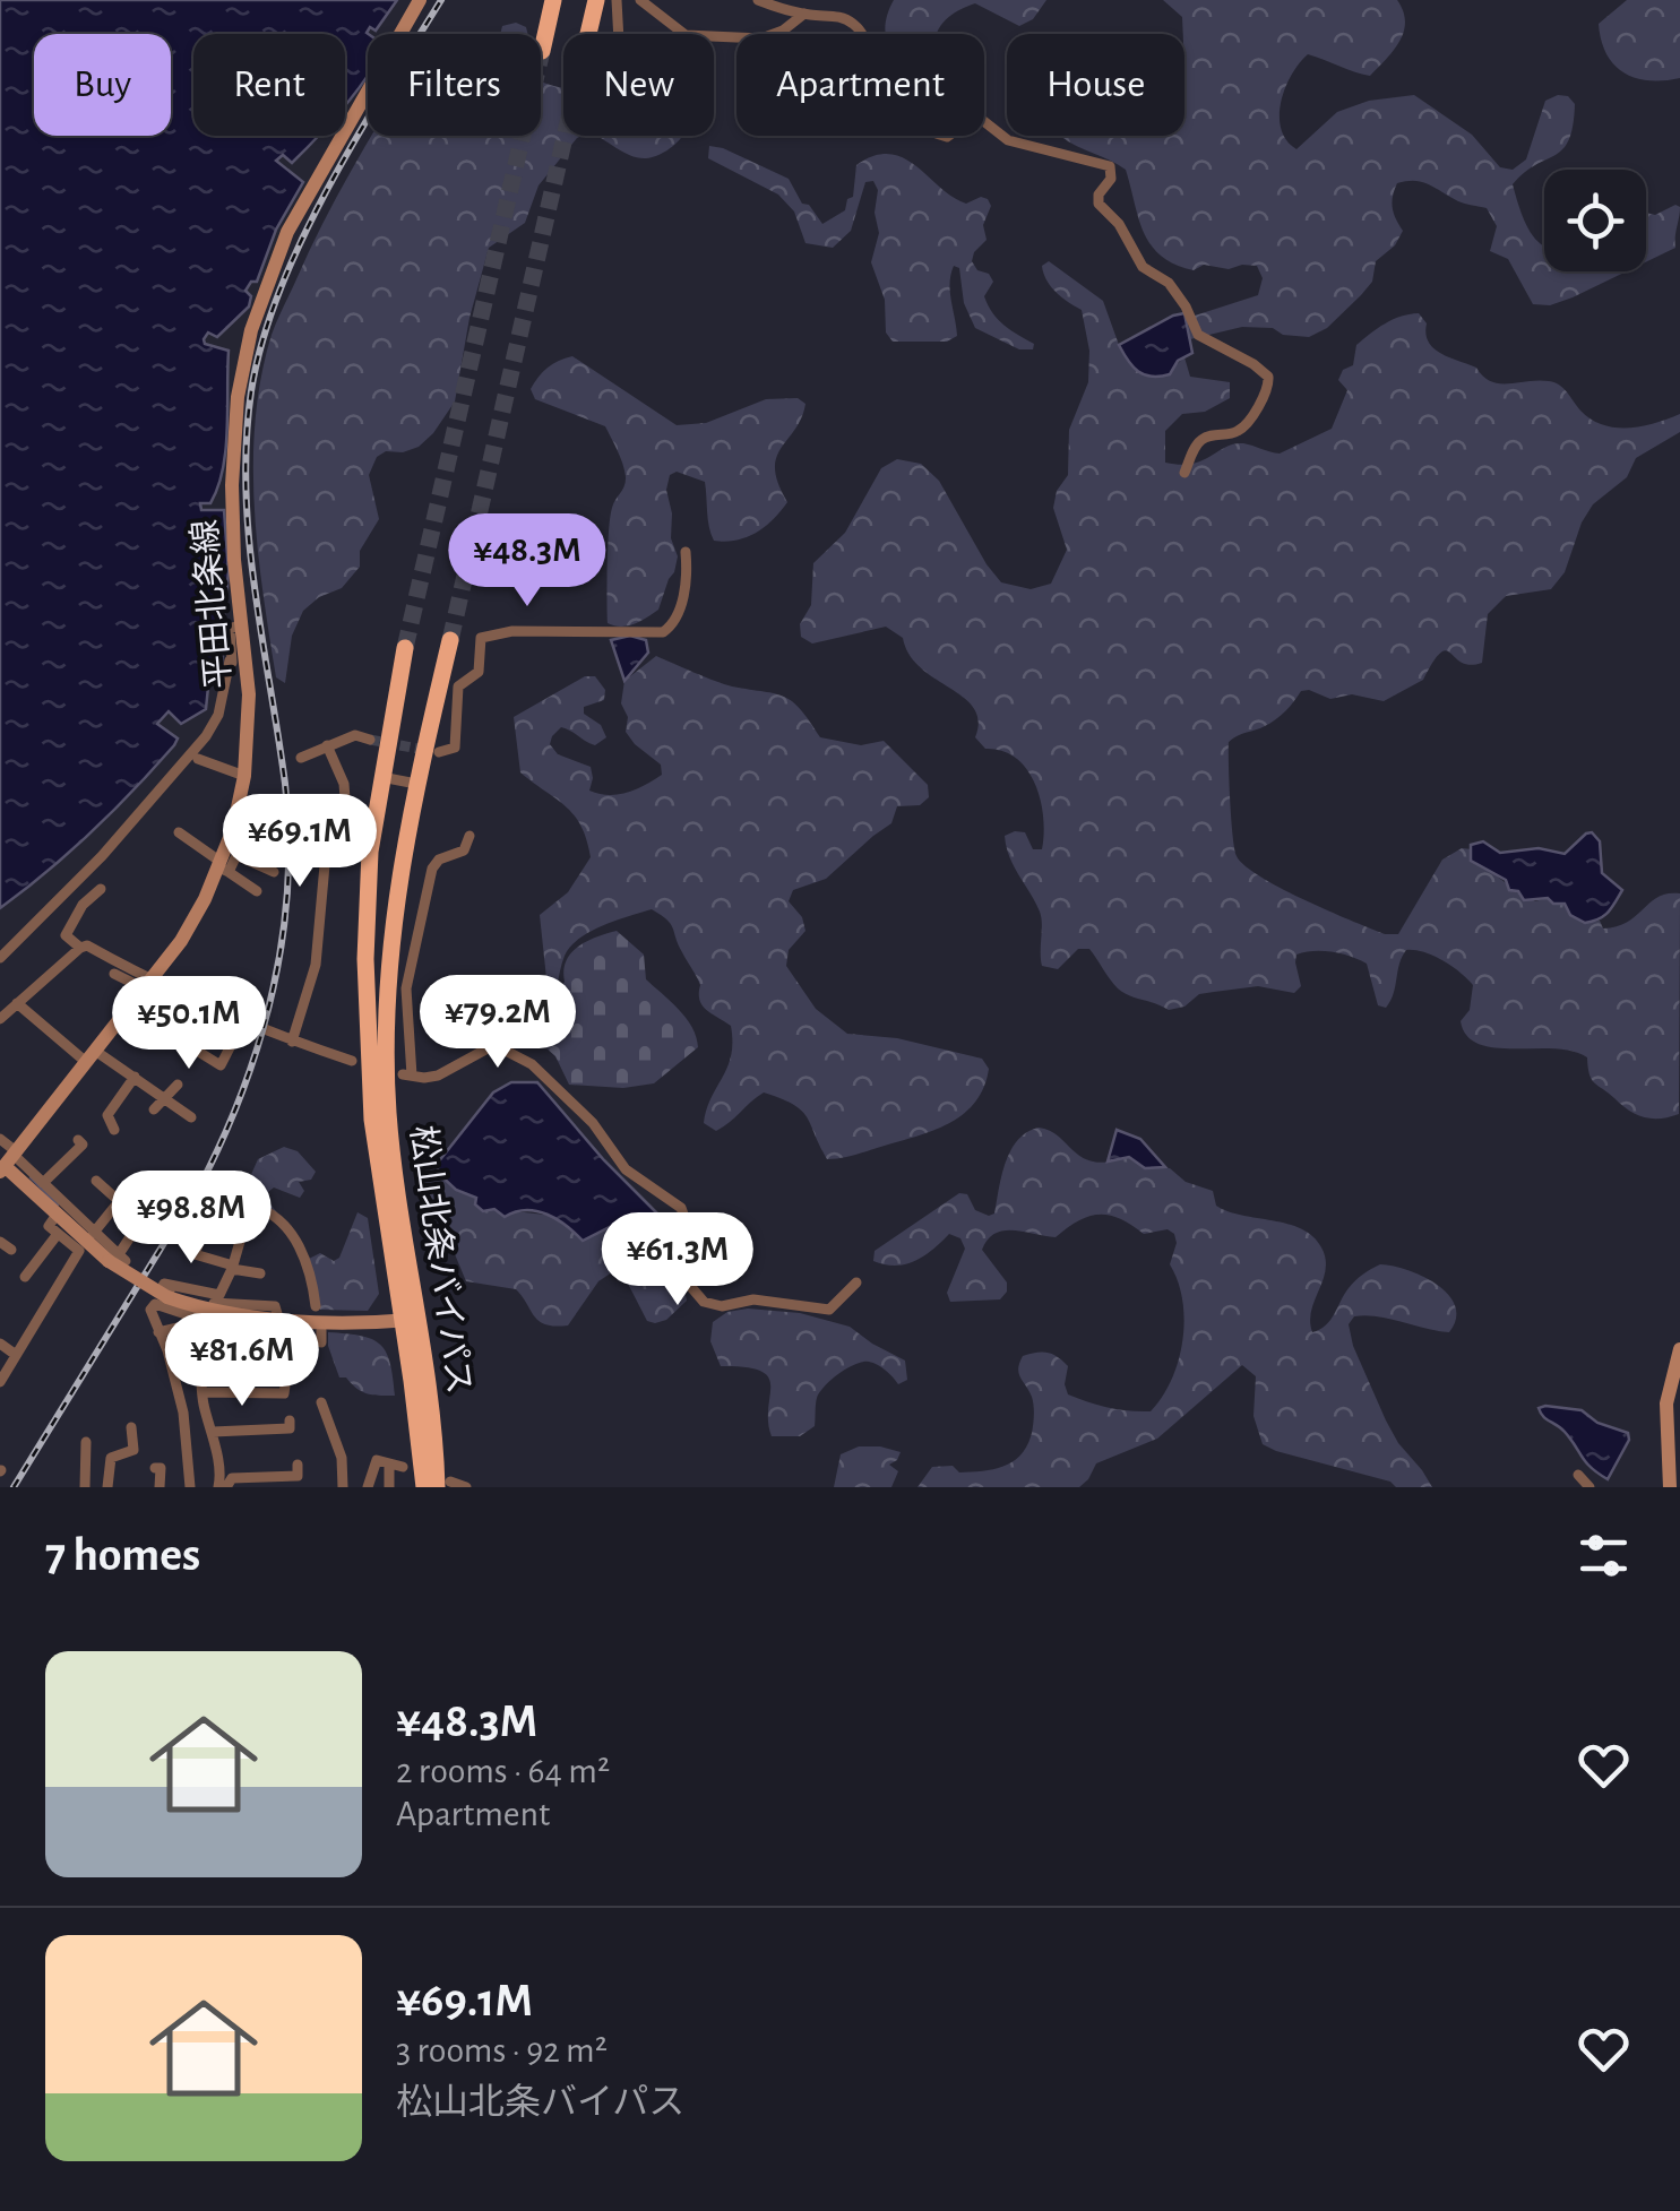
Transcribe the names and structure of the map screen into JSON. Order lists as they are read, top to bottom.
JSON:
{
  "streets": {
    "highway": ["松山北条バイパス"],
    "main road": ["平田北条線"]
  },
  "page": {
    "chip": [
      "Buy",
      "Rent",
      "Filters",
      "New",
      "Apartment",
      "House"
    ],
    "price": [
      "¥48.3M",
      "¥69.1M",
      "¥79.2M",
      "¥50.1M",
      "¥98.8M",
      "¥61.3M",
      "¥81.6M"
    ],
    "heading": "7 homes",
    "list": [
      {
        "name": "¥48.3M",
        "note": "2 rooms · 64 m² · Apartment"
      },
      {
        "name": "¥69.1M",
        "note": "3 rooms · 92 m² · 松山北条バイパス"
      }
    ]
  }
}
